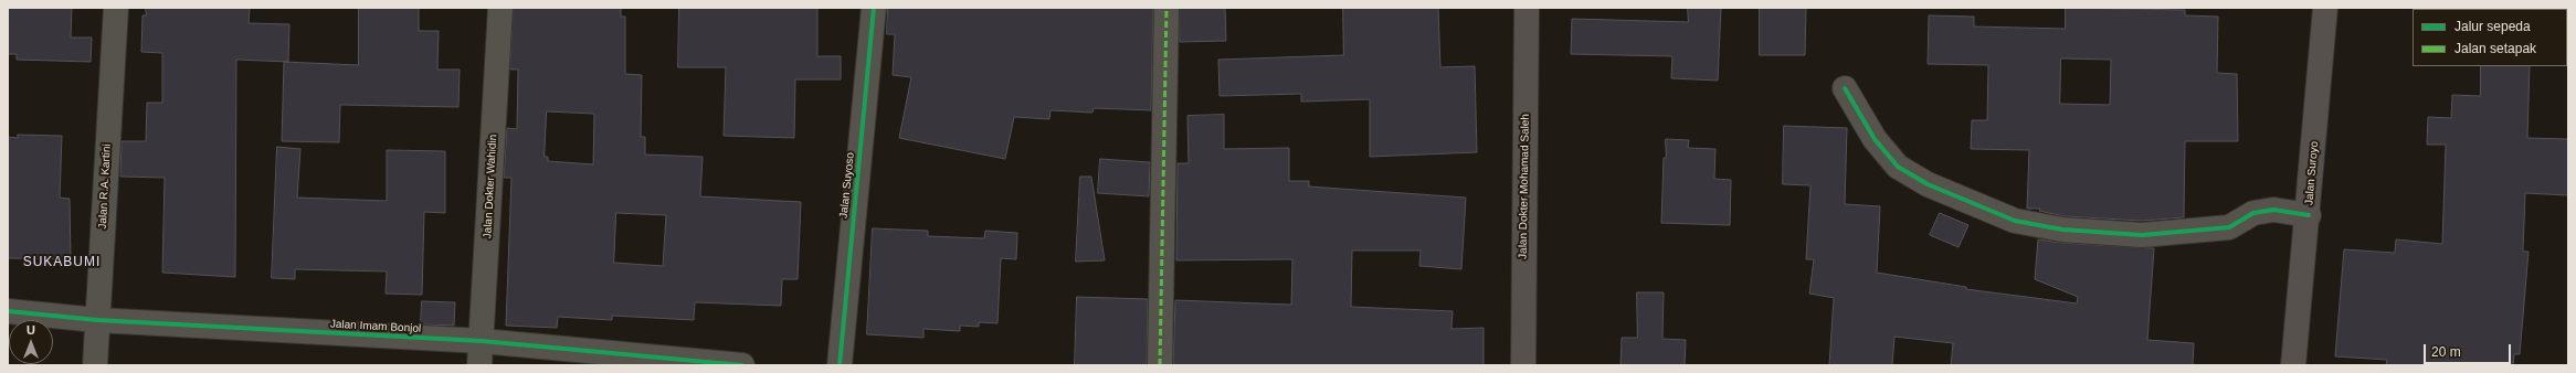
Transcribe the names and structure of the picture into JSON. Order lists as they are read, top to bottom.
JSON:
{
  "streets": {
    "main road": ["Jalan Suroyo", "Jalan Dokter Mohamad Saleh"],
    "street": [
      "Jalan Suyoso",
      "Jalan R.A. Kartini",
      "Jalan Dokter Wahidin",
      "Jalan Imam Bonjol"
    ]
  },
  "crossings": [
    ["Jalan R.A. Kartini", "Jalan Imam Bonjol"],
    ["Jalan Dokter Wahidin", "Jalan Imam Bonjol"]
  ],
  "districts": ["SUKABUMI"],
  "legend": ["Jalur sepeda", "Jalan setapak"],
  "scale_bar": "20 m",
  "north": "top"
}
